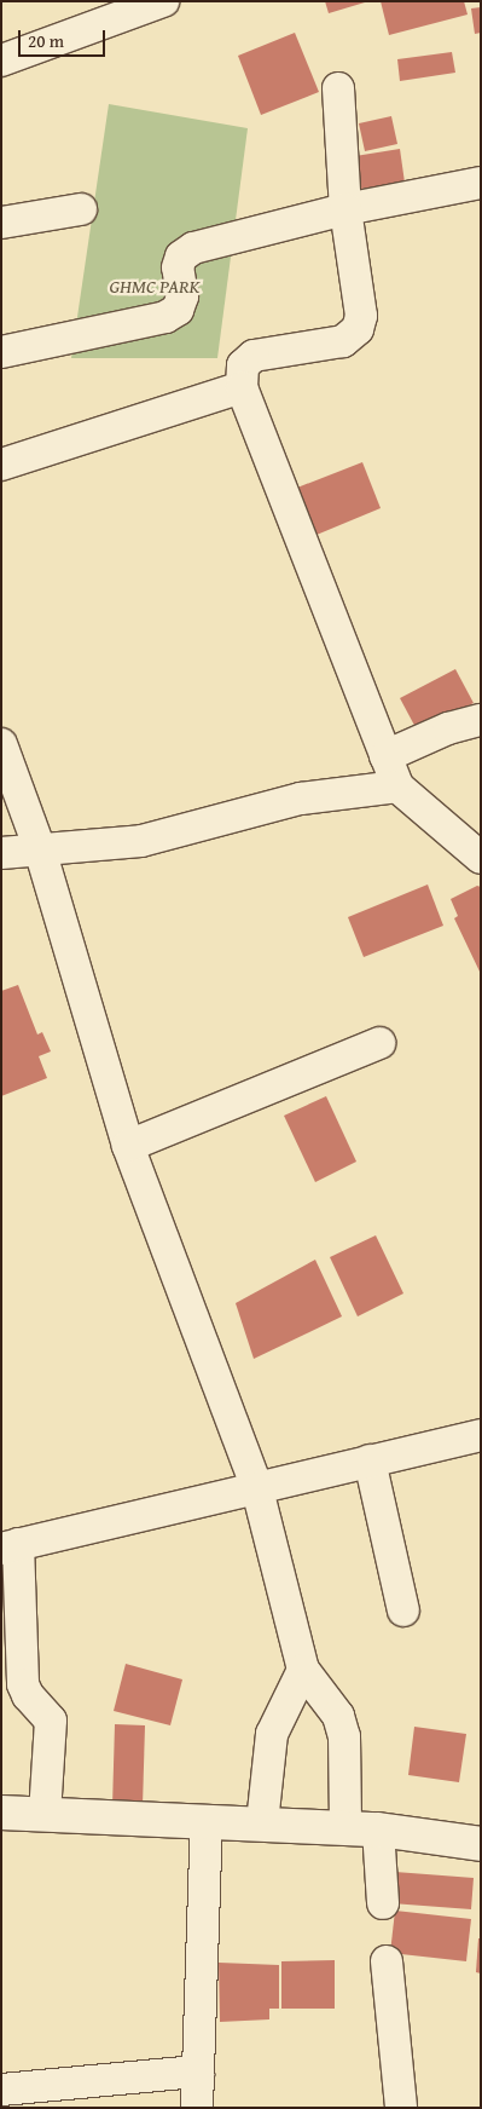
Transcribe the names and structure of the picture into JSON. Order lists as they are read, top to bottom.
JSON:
{
  "parks": ["GHMC PARK"],
  "scale_bar": "20 m"
}
